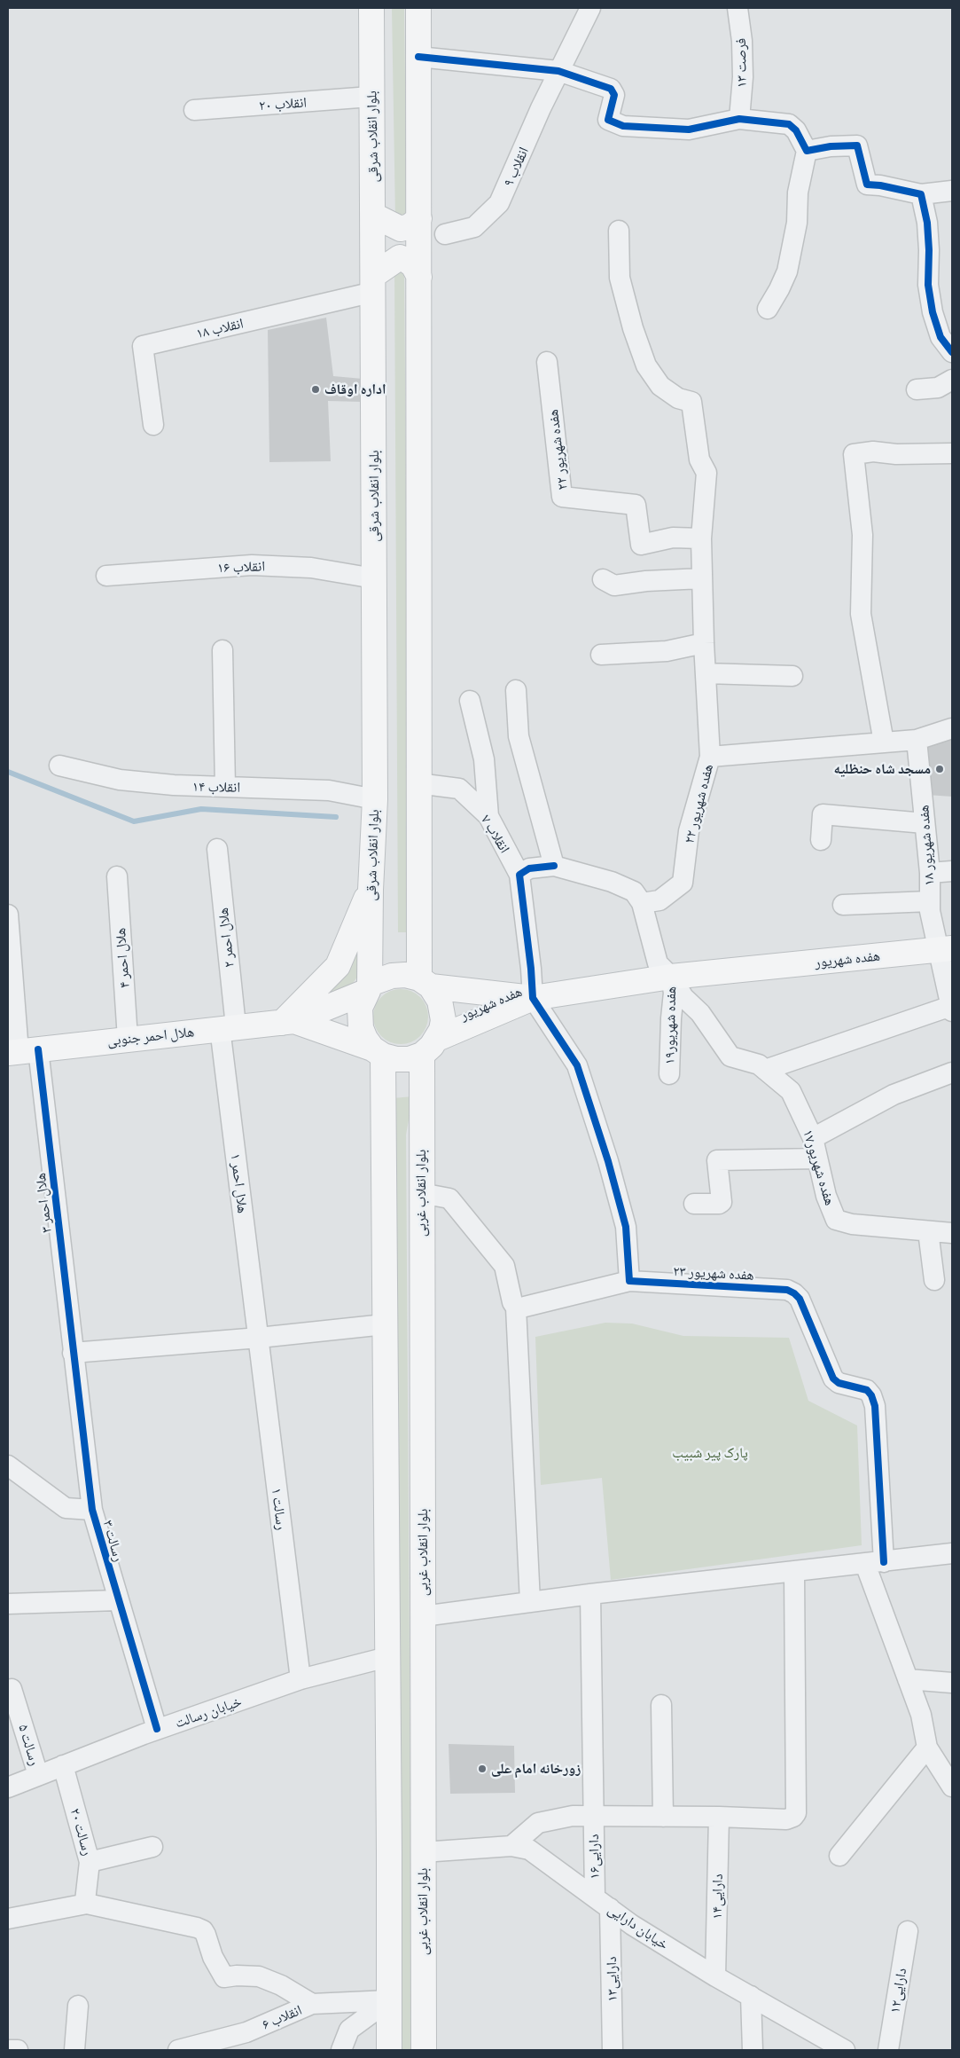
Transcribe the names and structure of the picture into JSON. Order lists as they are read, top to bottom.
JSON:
{
  "streets": {
    "main road": [
      "بلوار انقلاب شرقی",
      "هفده شهریور",
      "هلال احمر جنوبی",
      "بلوار انقلاب غربی"
    ],
    "street": [
      "فرصت ۱۳",
      "انقلاب ۲۰",
      "انقلاب ۹",
      "انقلاب ۱۸",
      "هفده شهریور ۲۲",
      "انقلاب ۱۶",
      "انقلاب ۱۴",
      "انقلاب ۷",
      "هفده شهریور ۱۸",
      "هلال احمر ۲",
      "هلال احمر ۴",
      "هفده شهریور۱۹",
      "هفده شهریور۱۷",
      "هلال احمر ۱",
      "هلال احمر ۳",
      "هفده شهریور ۲۳",
      "رسالت ۱",
      "رسالت ۳",
      "خیابان رسالت",
      "رسالت ۵",
      "رسالت ۲۰",
      "دارایی۱۶",
      "دارایی۱۴",
      "خیابان دارایی",
      "دارایی۱۳",
      "دارایی۱۲",
      "انقلاب ۶"
    ]
  },
  "crossings": [
    ["انقلاب ۲۰", "بلوار انقلاب شرقی"],
    ["بلوار انقلاب شرقی", "انقلاب ۱۸"],
    ["بلوار انقلاب شرقی", "انقلاب ۱۶"],
    ["بلوار انقلاب شرقی", "انقلاب ۱۴"],
    ["بلوار انقلاب شرقی", "هفده شهریور"],
    ["بلوار انقلاب شرقی", "هلال احمر جنوبی"],
    ["بلوار انقلاب شرقی", "بلوار انقلاب غربی"],
    ["هفده شهریور ۲۲", "هفده شهریور ۱۸"],
    ["هفده شهریور ۱۸", "هفده شهریور"],
    ["هلال احمر ۲", "هلال احمر جنوبی"],
    ["هلال احمر ۲", "هلال احمر ۱"],
    ["هلال احمر ۴", "هلال احمر جنوبی"],
    ["هفده شهریور", "هفده شهریور۱۹"],
    ["هفده شهریور", "هلال احمر جنوبی"],
    ["هفده شهریور", "هفده شهریور۱۷"],
    ["هفده شهریور", "بلوار انقلاب غربی"],
    ["هفده شهریور۱۹", "هفده شهریور۱۷"],
    ["هلال احمر جنوبی", "هلال احمر ۱"],
    ["هلال احمر جنوبی", "بلوار انقلاب غربی"],
    ["هلال احمر جنوبی", "هلال احمر ۳"],
    ["هلال احمر ۱", "رسالت ۱"],
    ["بلوار انقلاب غربی", "خیابان دارایی"],
    ["هلال احمر ۳", "رسالت ۳"],
    ["رسالت ۱", "خیابان رسالت"],
    ["رسالت ۳", "خیابان رسالت"],
    ["خیابان رسالت", "رسالت ۵"],
    ["خیابان رسالت", "رسالت ۲۰"],
    ["دارایی۱۶", "خیابان دارایی"],
    ["دارایی۱۶", "دارایی۱۳"],
    ["دارایی۱۴", "خیابان دارایی"],
    ["خیابان دارایی", "دارایی۱۳"]
  ],
  "parks": ["پارک پیر شبیب"],
  "places": ["اداره اوقاف", "مسجد شاه حنظلیه", "زورخانه امام علی"]
}
